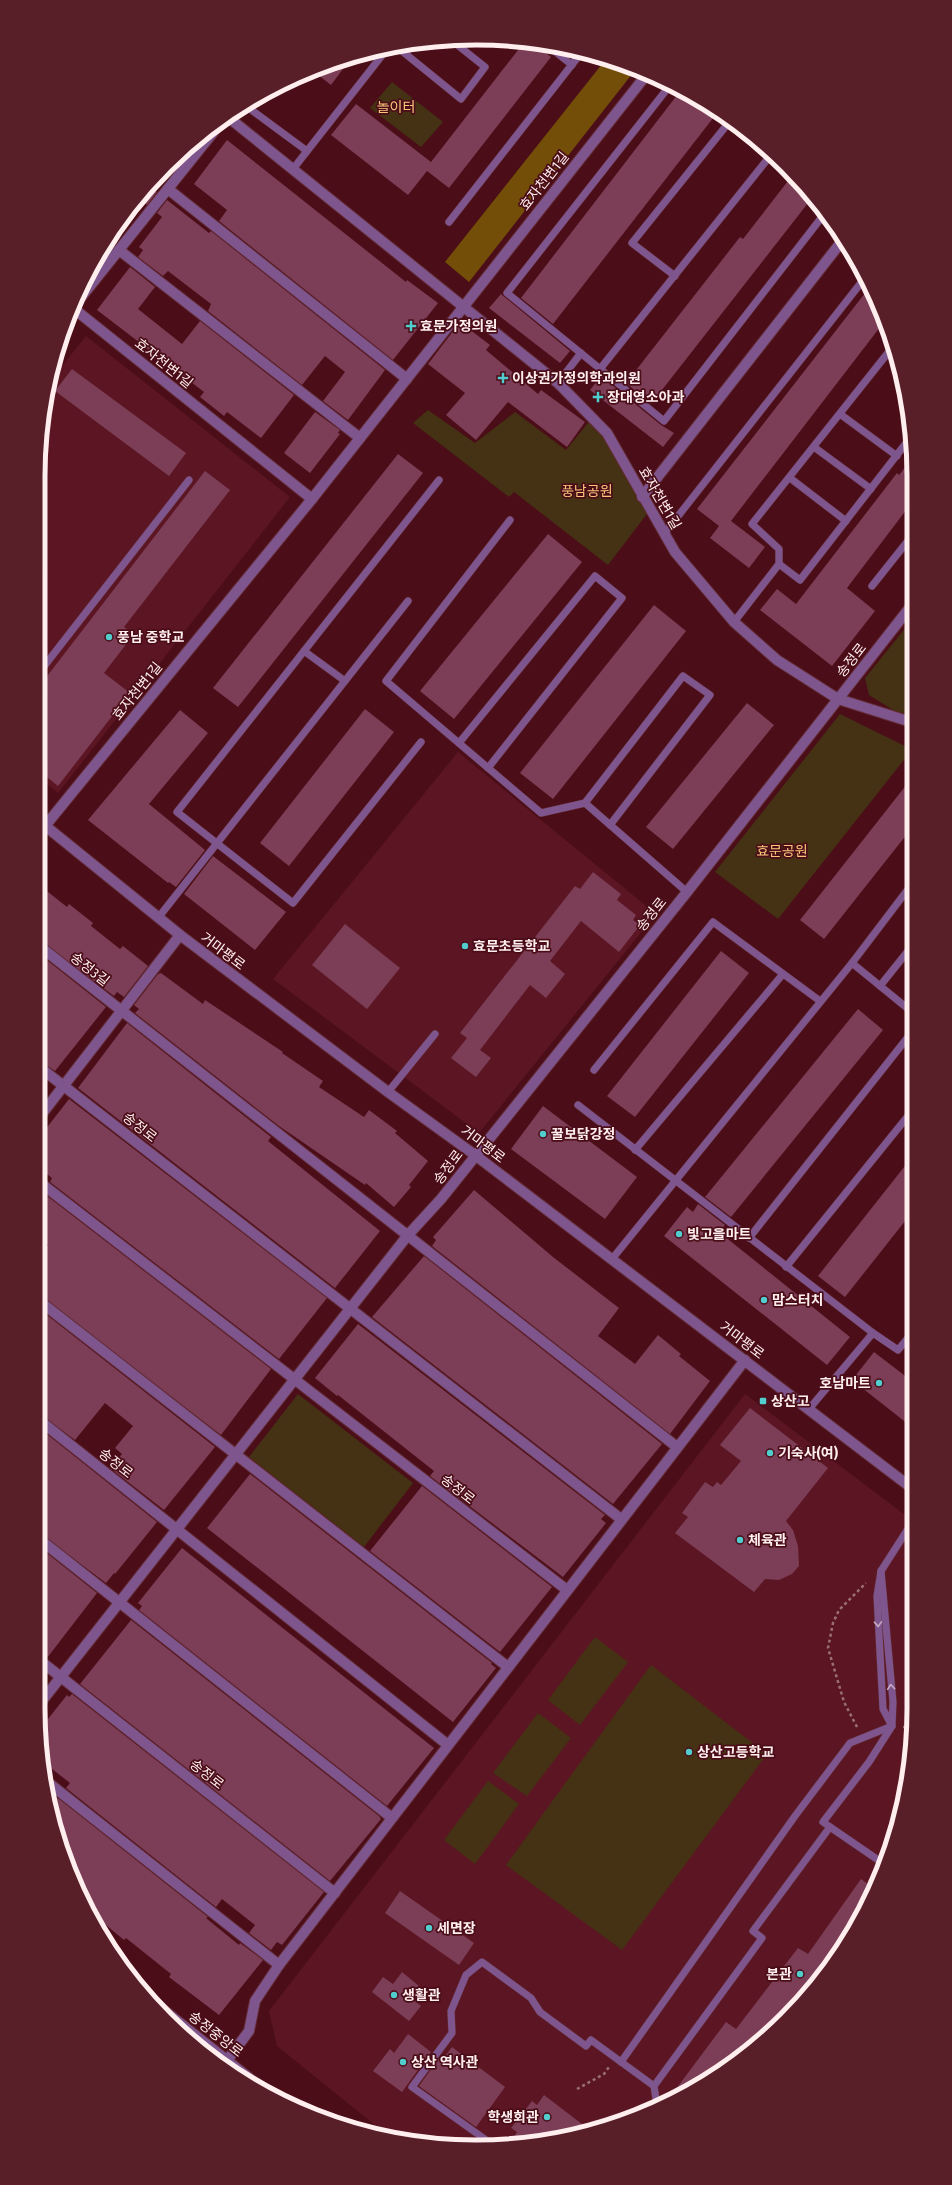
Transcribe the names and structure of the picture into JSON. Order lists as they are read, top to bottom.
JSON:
{
  "streets": {
    "street": [
      "효자천변1길",
      "송정로",
      "거마평로",
      "송정3길"
    ]
  },
  "crossings": [
    ["효자천변1길", "송정로"],
    ["송정로", "거마평로"]
  ],
  "parks": ["놀이터", "풍남공원", "효문공원"],
  "places": {
    "health": ["효문가정의원", "이상권가정의학과의원", "장대영소아과"],
    "other": [
      "풍남 중학교",
      "효문초등학교",
      "꿀보닭강정",
      "빛고을마트",
      "맘스터치",
      "호남마트",
      "기숙사(여)",
      "체육관",
      "상산고등학교",
      "세면장",
      "본관",
      "생활관",
      "상산 역사관",
      "학생회관"
    ],
    "transit": ["상산고"]
  }
}
